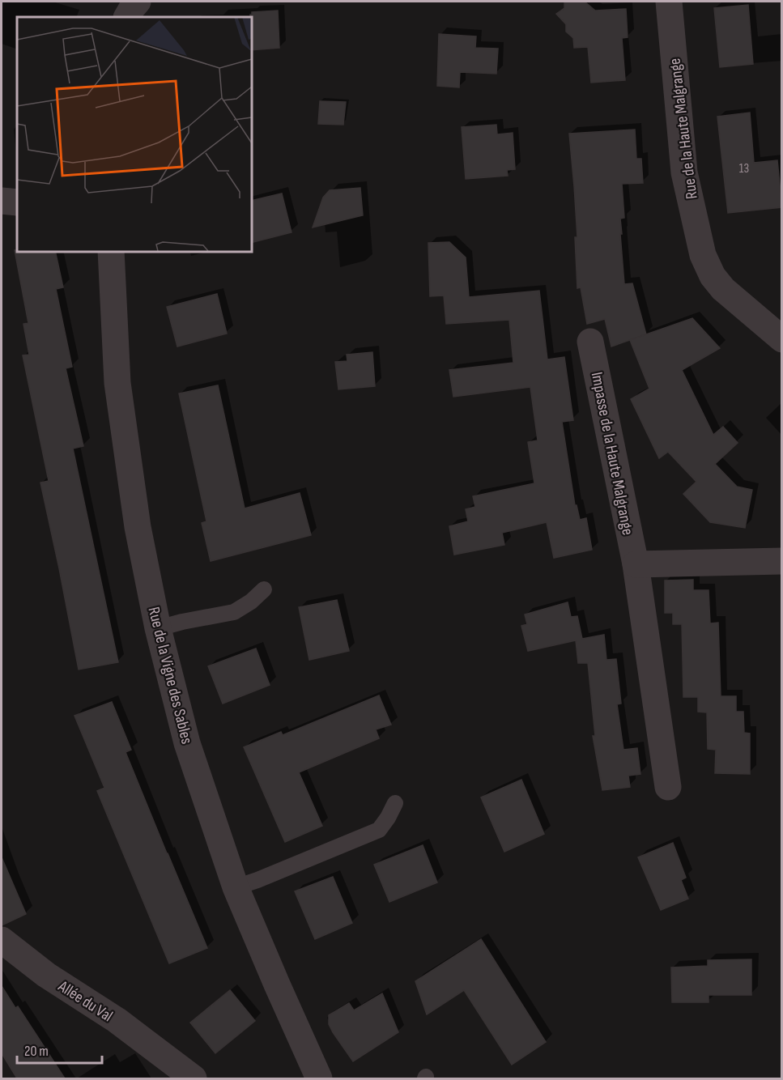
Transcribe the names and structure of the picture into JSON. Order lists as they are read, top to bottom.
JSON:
{
  "streets": {
    "street": [
      "Rue de la Haute Malgrange",
      "Impasse de la Haute Malgrange",
      "Rue de la Vigne des Sables",
      "Allée du Val"
    ]
  },
  "house_numbers": ["13"],
  "scale_bar": "20 m"
}
